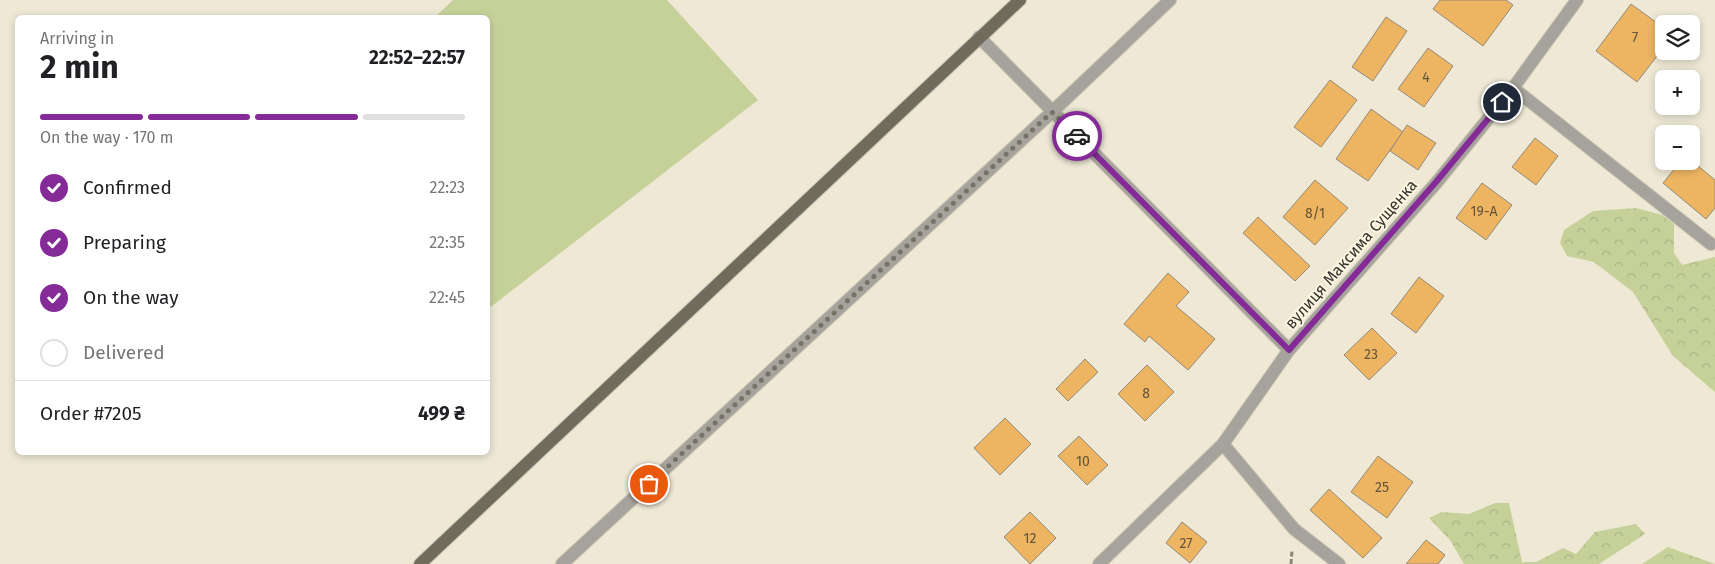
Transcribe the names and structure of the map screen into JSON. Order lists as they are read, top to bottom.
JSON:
{
  "streets": {
    "street": ["вулиця Максима Сущенка"]
  },
  "house_numbers": [
    "7",
    "4",
    "19-А",
    "8/1",
    "23",
    "8",
    "10",
    "25",
    "12",
    "27"
  ],
  "page": {
    "map_buttons": ["+", "−"],
    "heading": ["2 min", "Arriving in", "22:52–22:57"],
    "panel": ["Order #7205", "499 ₴"],
    "bar": "On the way · 170 m",
    "list": [
      ["Confirmed", "22:23"],
      ["Preparing", "22:35"],
      ["On the way", "22:45"],
      "Delivered"
    ]
  }
}
